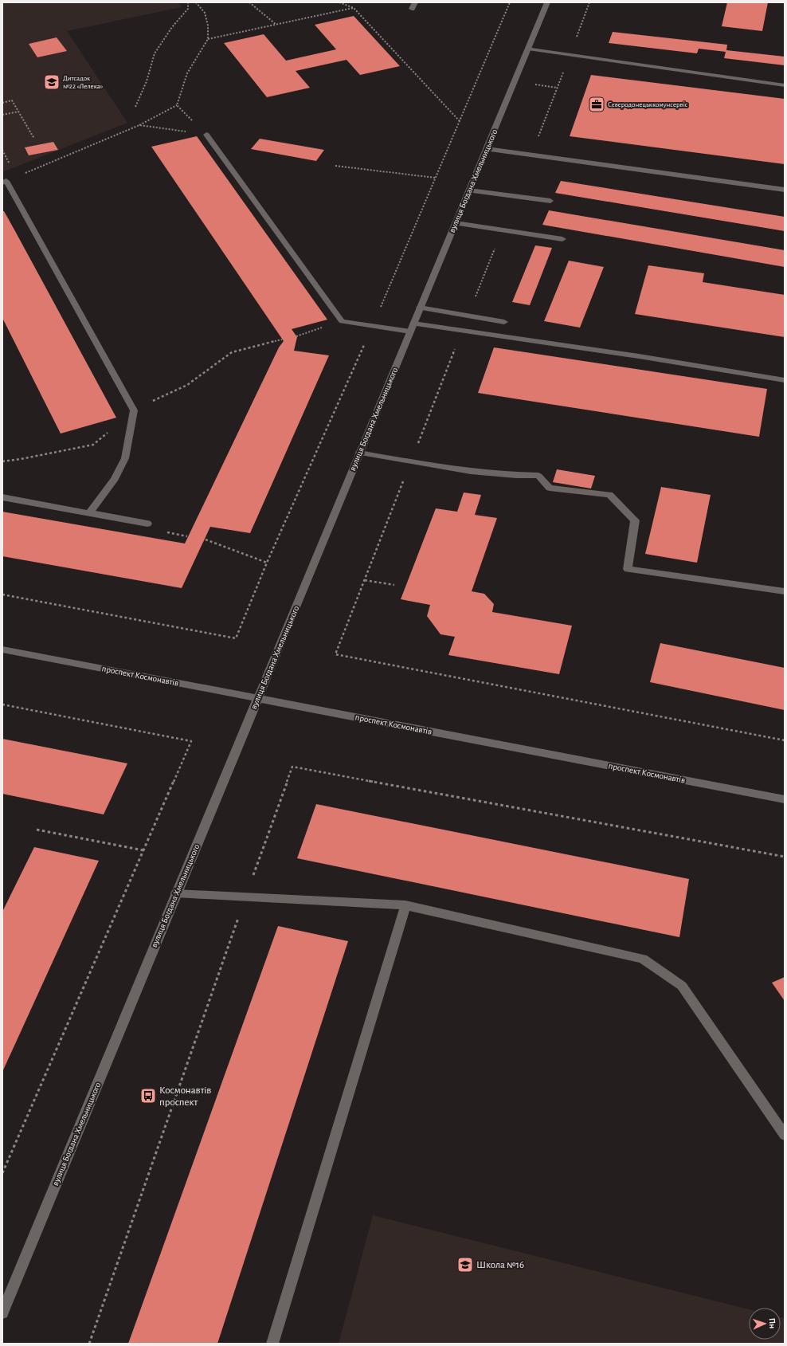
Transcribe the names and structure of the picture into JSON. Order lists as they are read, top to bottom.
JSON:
{
  "streets": {
    "street": ["вулиця Богдана Хмельницького", "проспект Космонавтів"]
  },
  "crossings": [
    ["вулиця Богдана Хмельницького", "проспект Космонавтів"]
  ],
  "places": {
    "school or university": ["Дитсадок №22 «Лелека»", "Школа №16"],
    "office": ["Сєвєродонецьккомунсервіс"],
    "bus stop": ["Космонавтів проспект"]
  },
  "north": "right"
}
